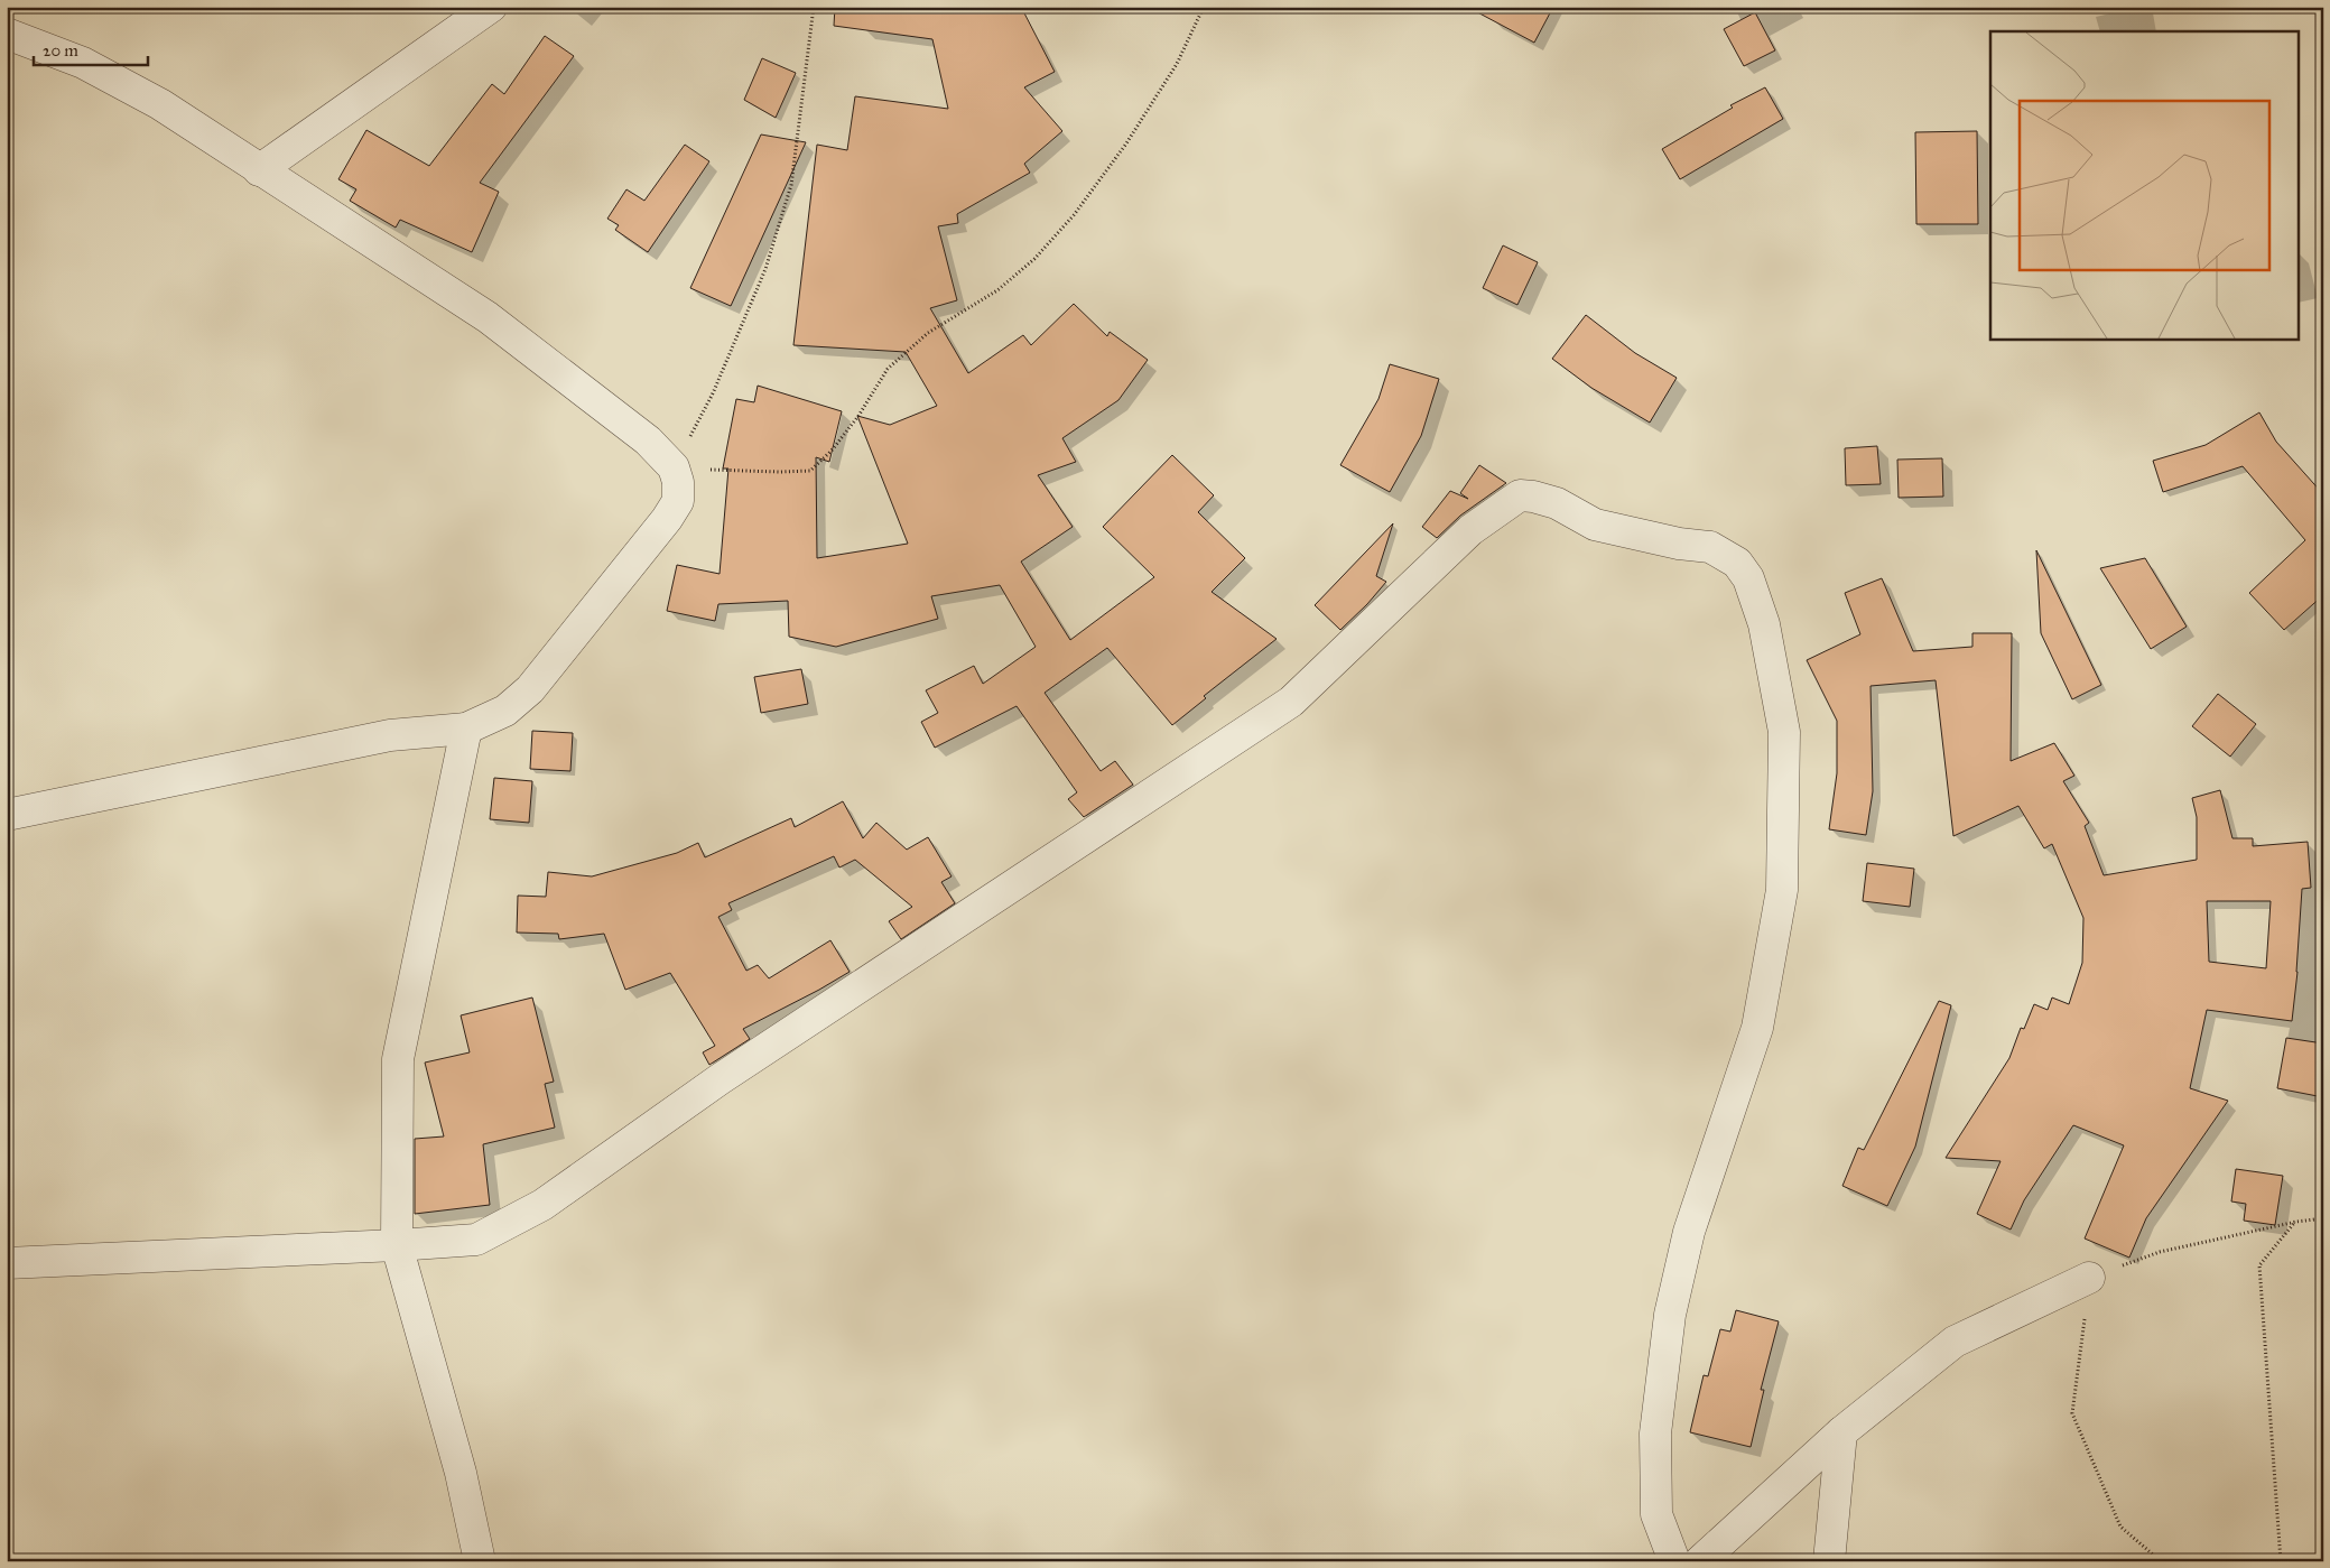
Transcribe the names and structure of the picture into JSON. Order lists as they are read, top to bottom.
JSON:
{
  "scale_bar": "20 m"
}
